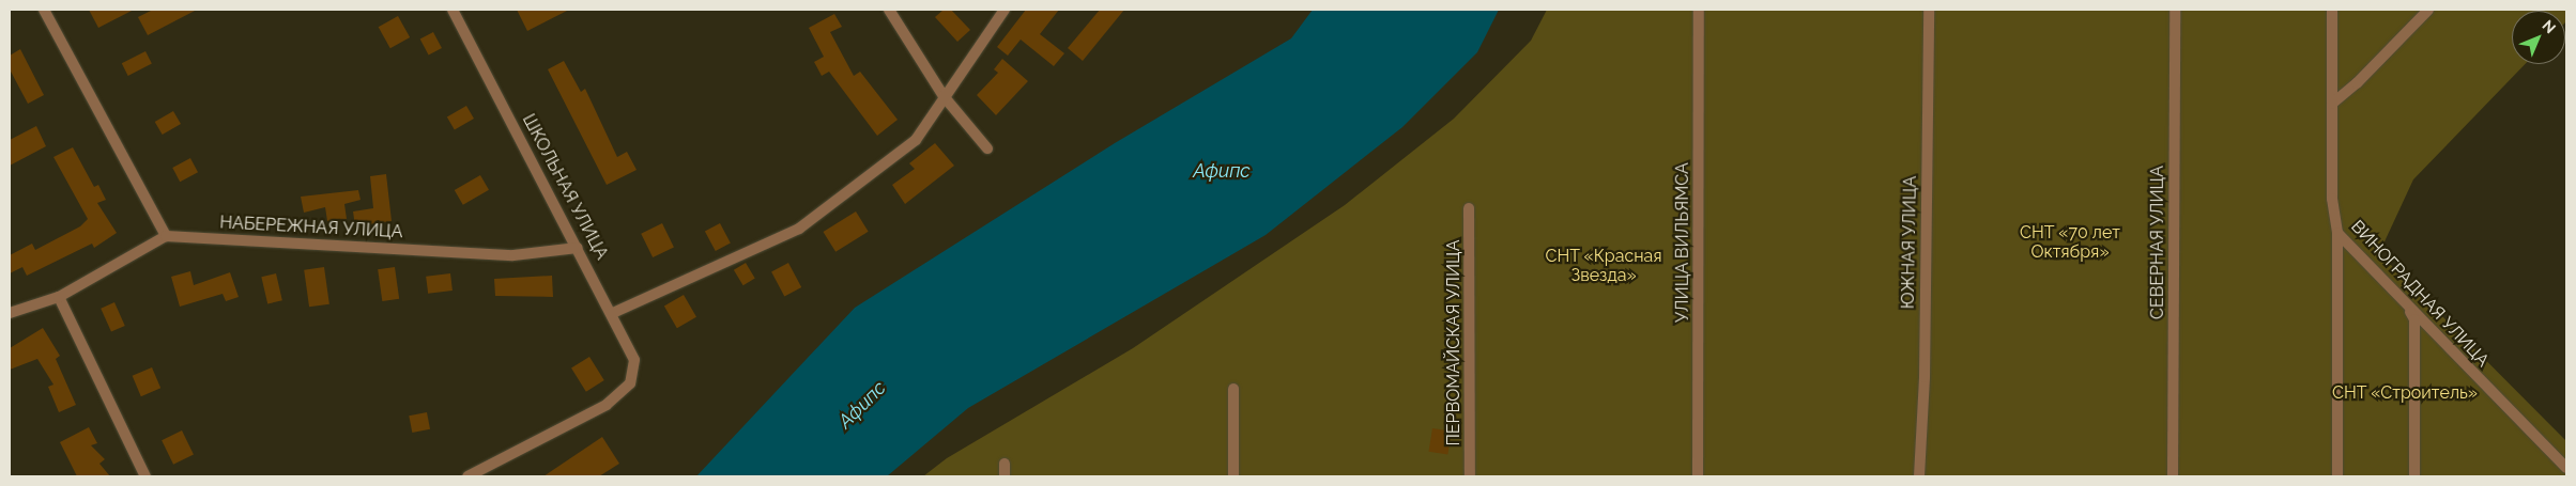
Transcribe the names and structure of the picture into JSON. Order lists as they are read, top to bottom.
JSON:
{
  "streets": {
    "street": [
      "ШКОЛЬНАЯ УЛИЦА",
      "НАБЕРЕЖНАЯ УЛИЦА",
      "УЛИЦА ВИЛЬЯМСА",
      "ЮЖНАЯ УЛИЦА",
      "СЕВЕРНАЯ УЛИЦА",
      "ВИНОГРАДНАЯ УЛИЦА",
      "ПЕРВОМАЙСКАЯ УЛИЦА"
    ]
  },
  "crossings": [
    ["ШКОЛЬНАЯ УЛИЦА", "НАБЕРЕЖНАЯ УЛИЦА"]
  ],
  "water": ["Афипс"],
  "parks": ["СНТ «70 лет Октября»", "СНТ «Красная Звезда»", "СНТ «Строитель»"],
  "north": "top right"
}
